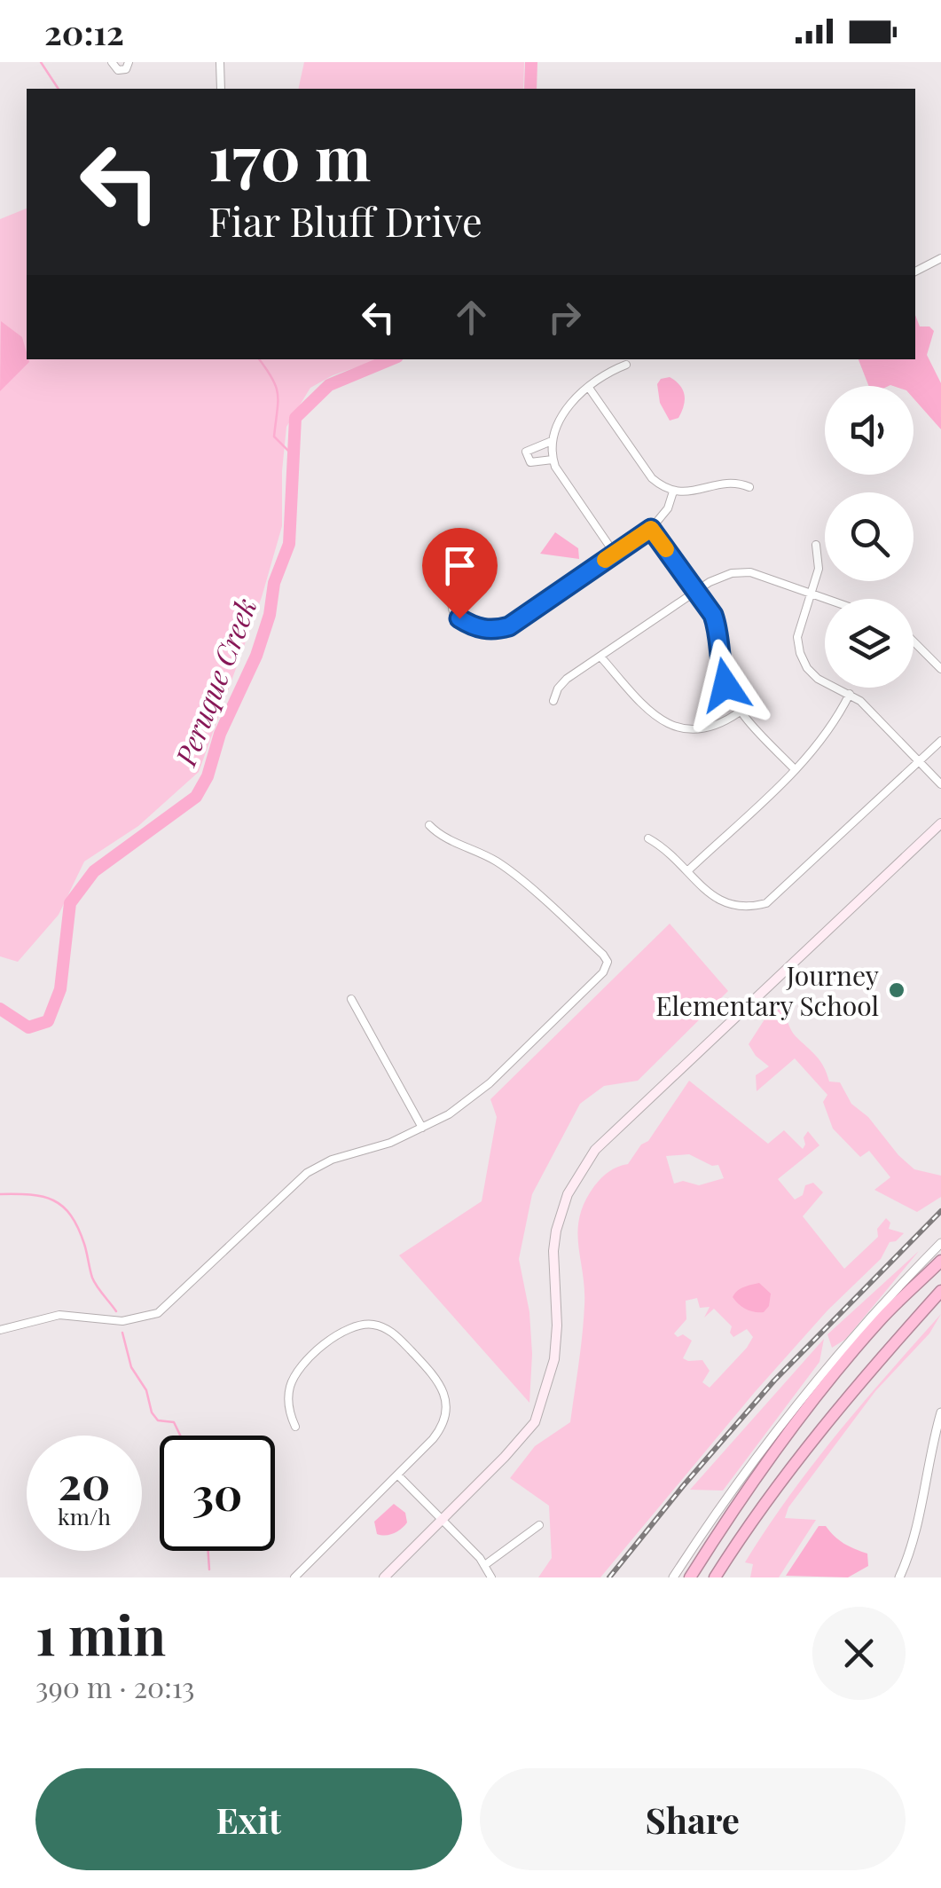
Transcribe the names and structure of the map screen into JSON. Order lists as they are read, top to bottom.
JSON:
{
  "water": ["Peruque Creek"],
  "places": ["Journey Elementary School"],
  "page": {
    "status": "20:12",
    "turn": ["170 m", "Fiar Bluff Drive"],
    "speed": "20 km/h",
    "limit": "30",
    "heading": ["1 min", "390 m · 20:13"],
    "buttons": ["Exit", "Share"]
  }
}
